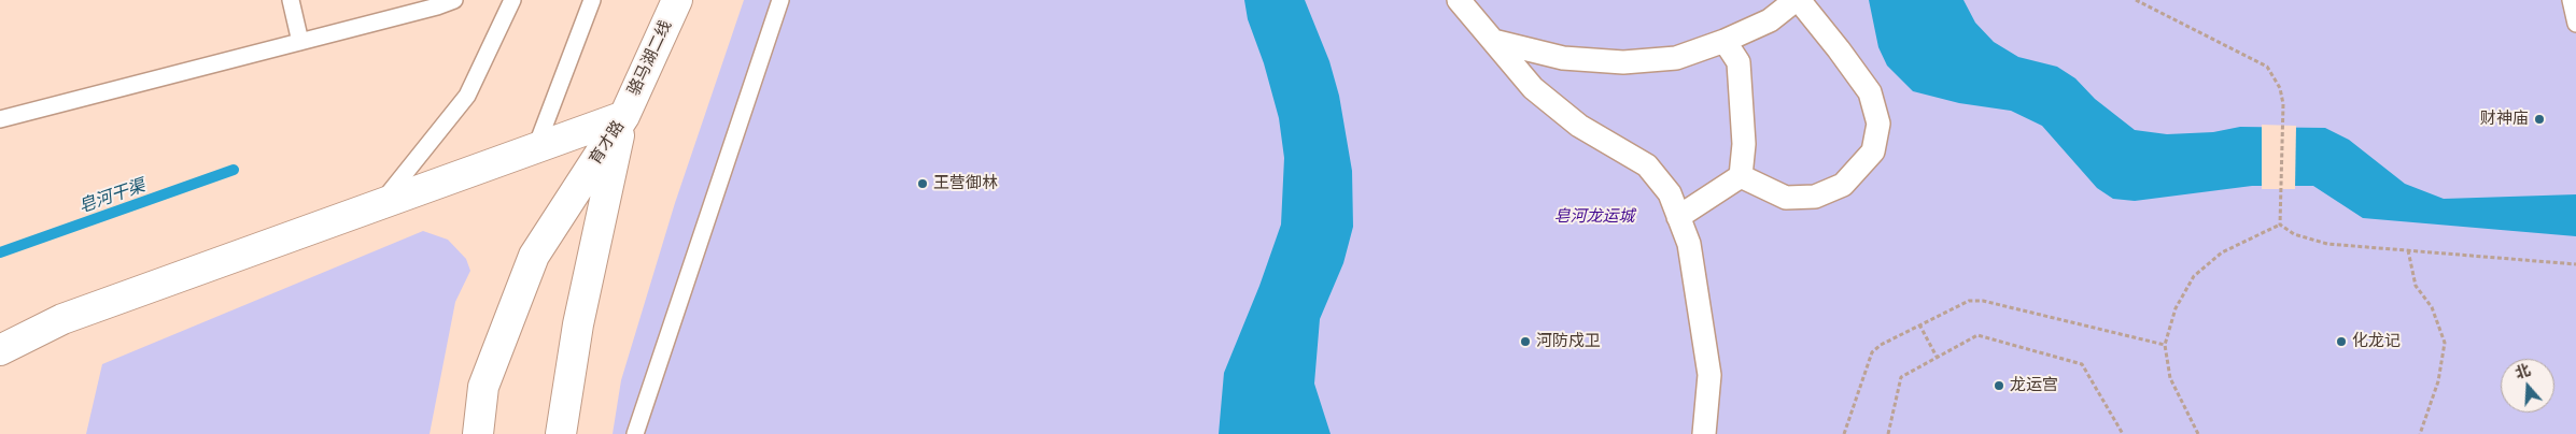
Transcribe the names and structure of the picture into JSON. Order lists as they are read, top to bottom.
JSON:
{
  "streets": {
    "street": ["骆马湖二线", "育才路"]
  },
  "crossings": [
    ["骆马湖二线", "育才路"]
  ],
  "water": ["皂河干渠"],
  "parks": ["皂河龙运城"],
  "places": [
    "财神庙",
    "王营御林",
    "河防戍卫",
    "化龙记",
    "龙运宫"
  ],
  "north": "top"
}
